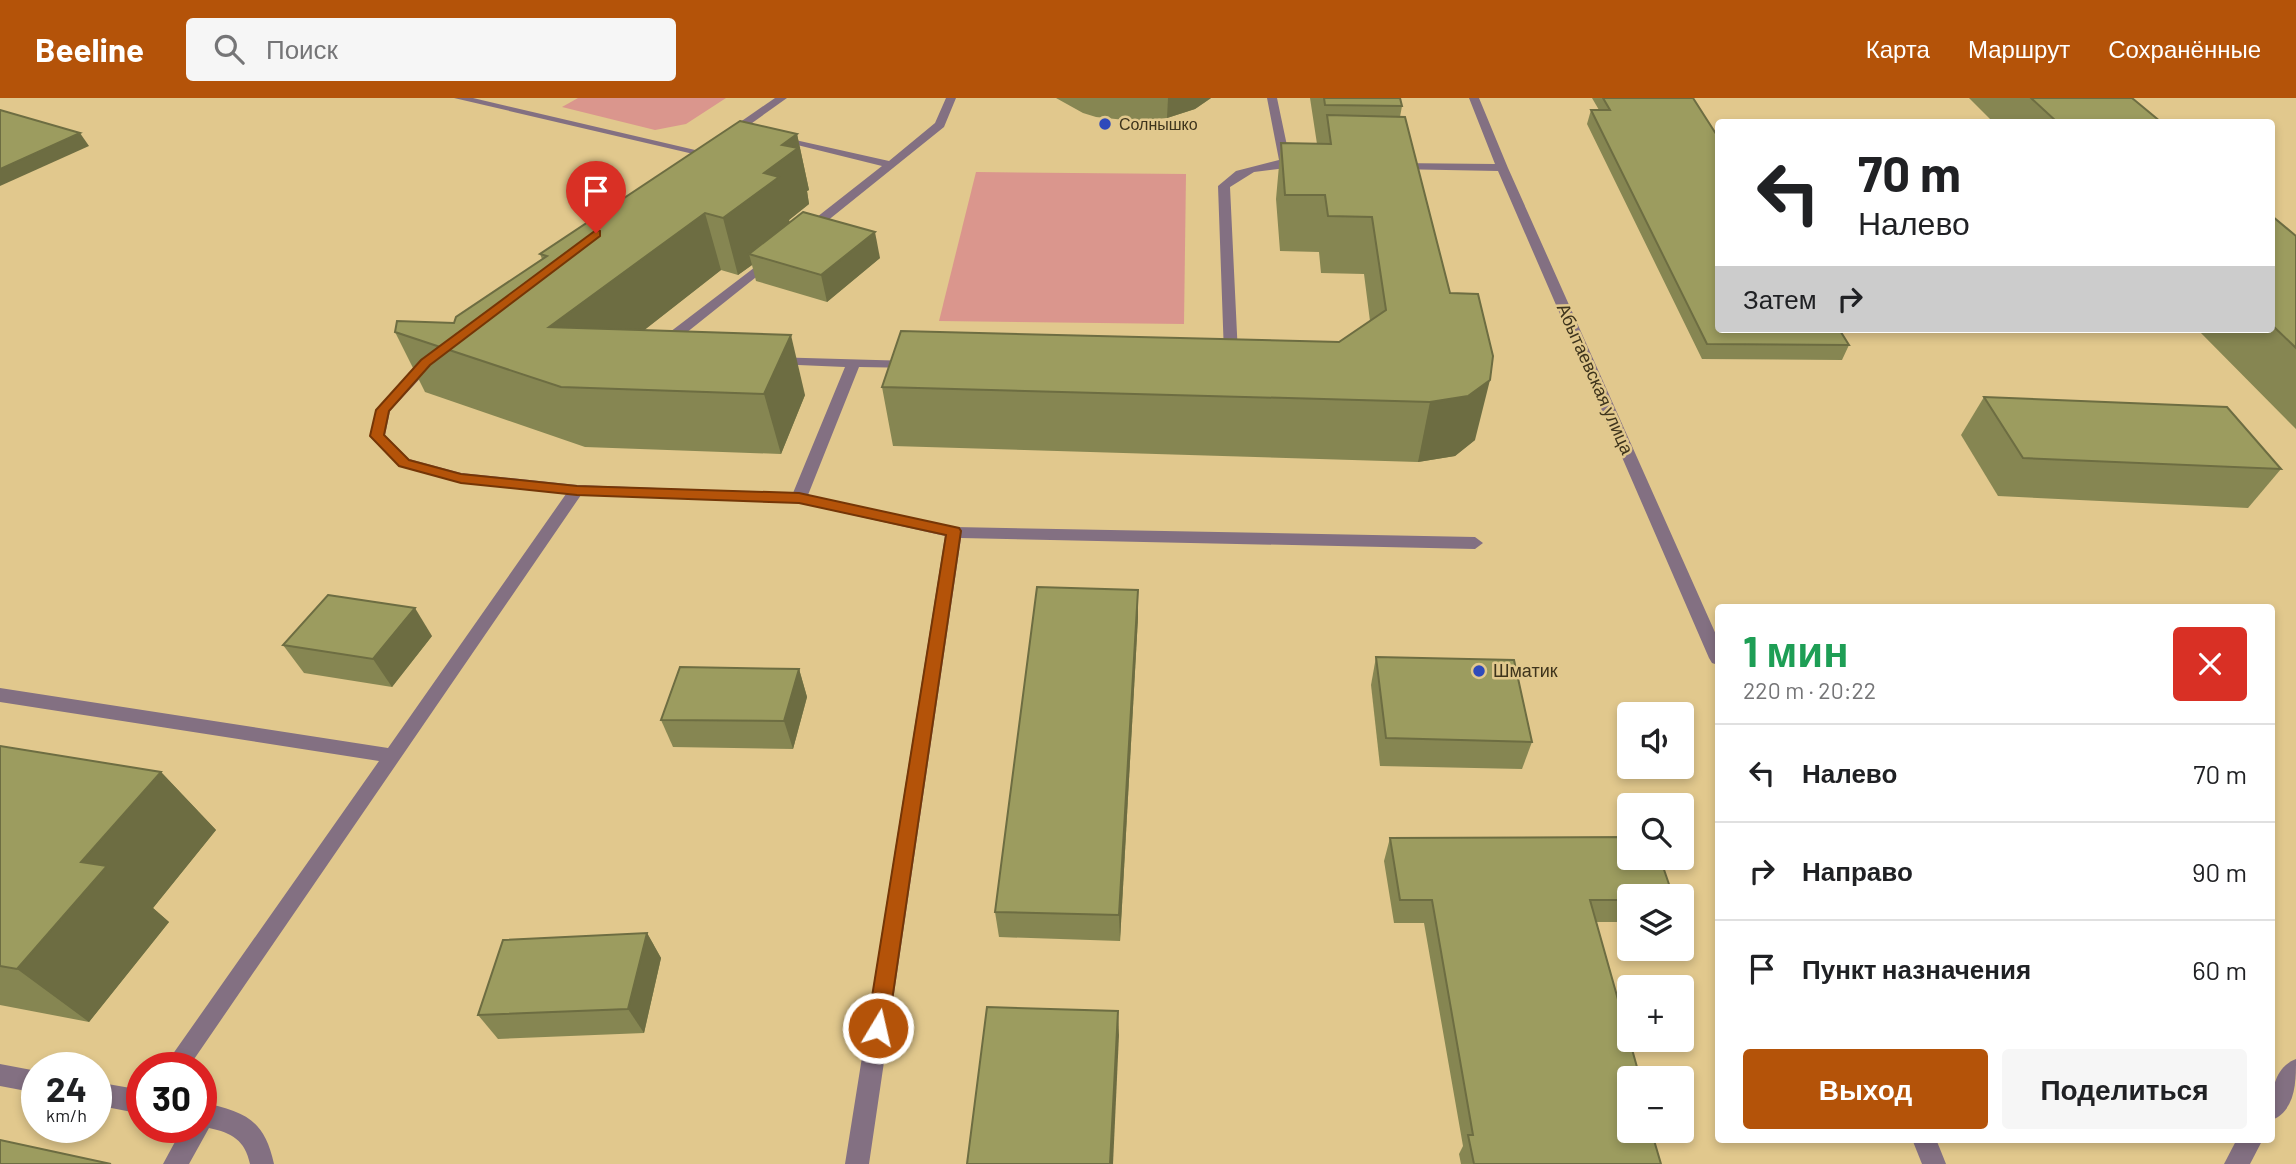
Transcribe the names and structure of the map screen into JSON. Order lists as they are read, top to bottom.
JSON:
{
  "streets": {
    "street": ["Абытаевская улица"]
  },
  "places": ["Солнышко", "Шматик"],
  "page": {
    "header": "Beeline",
    "search": "Поиск",
    "nav": ["Карта", "Маршрут", "Сохранённые"],
    "turn": ["70 m", "Налево"],
    "then": "Затем",
    "heading": ["1 мин", "220 m · 20:22"],
    "map_buttons": ["+", "−"],
    "list": [
      {
        "name": "Налево",
        "value": "70 m"
      },
      {
        "name": "Направо",
        "value": "90 m"
      },
      {
        "name": "Пункт назначения",
        "value": "60 m"
      }
    ],
    "buttons": ["Выход", "Поделиться"],
    "speed": "24 km/h",
    "limit": "30"
  }
}
